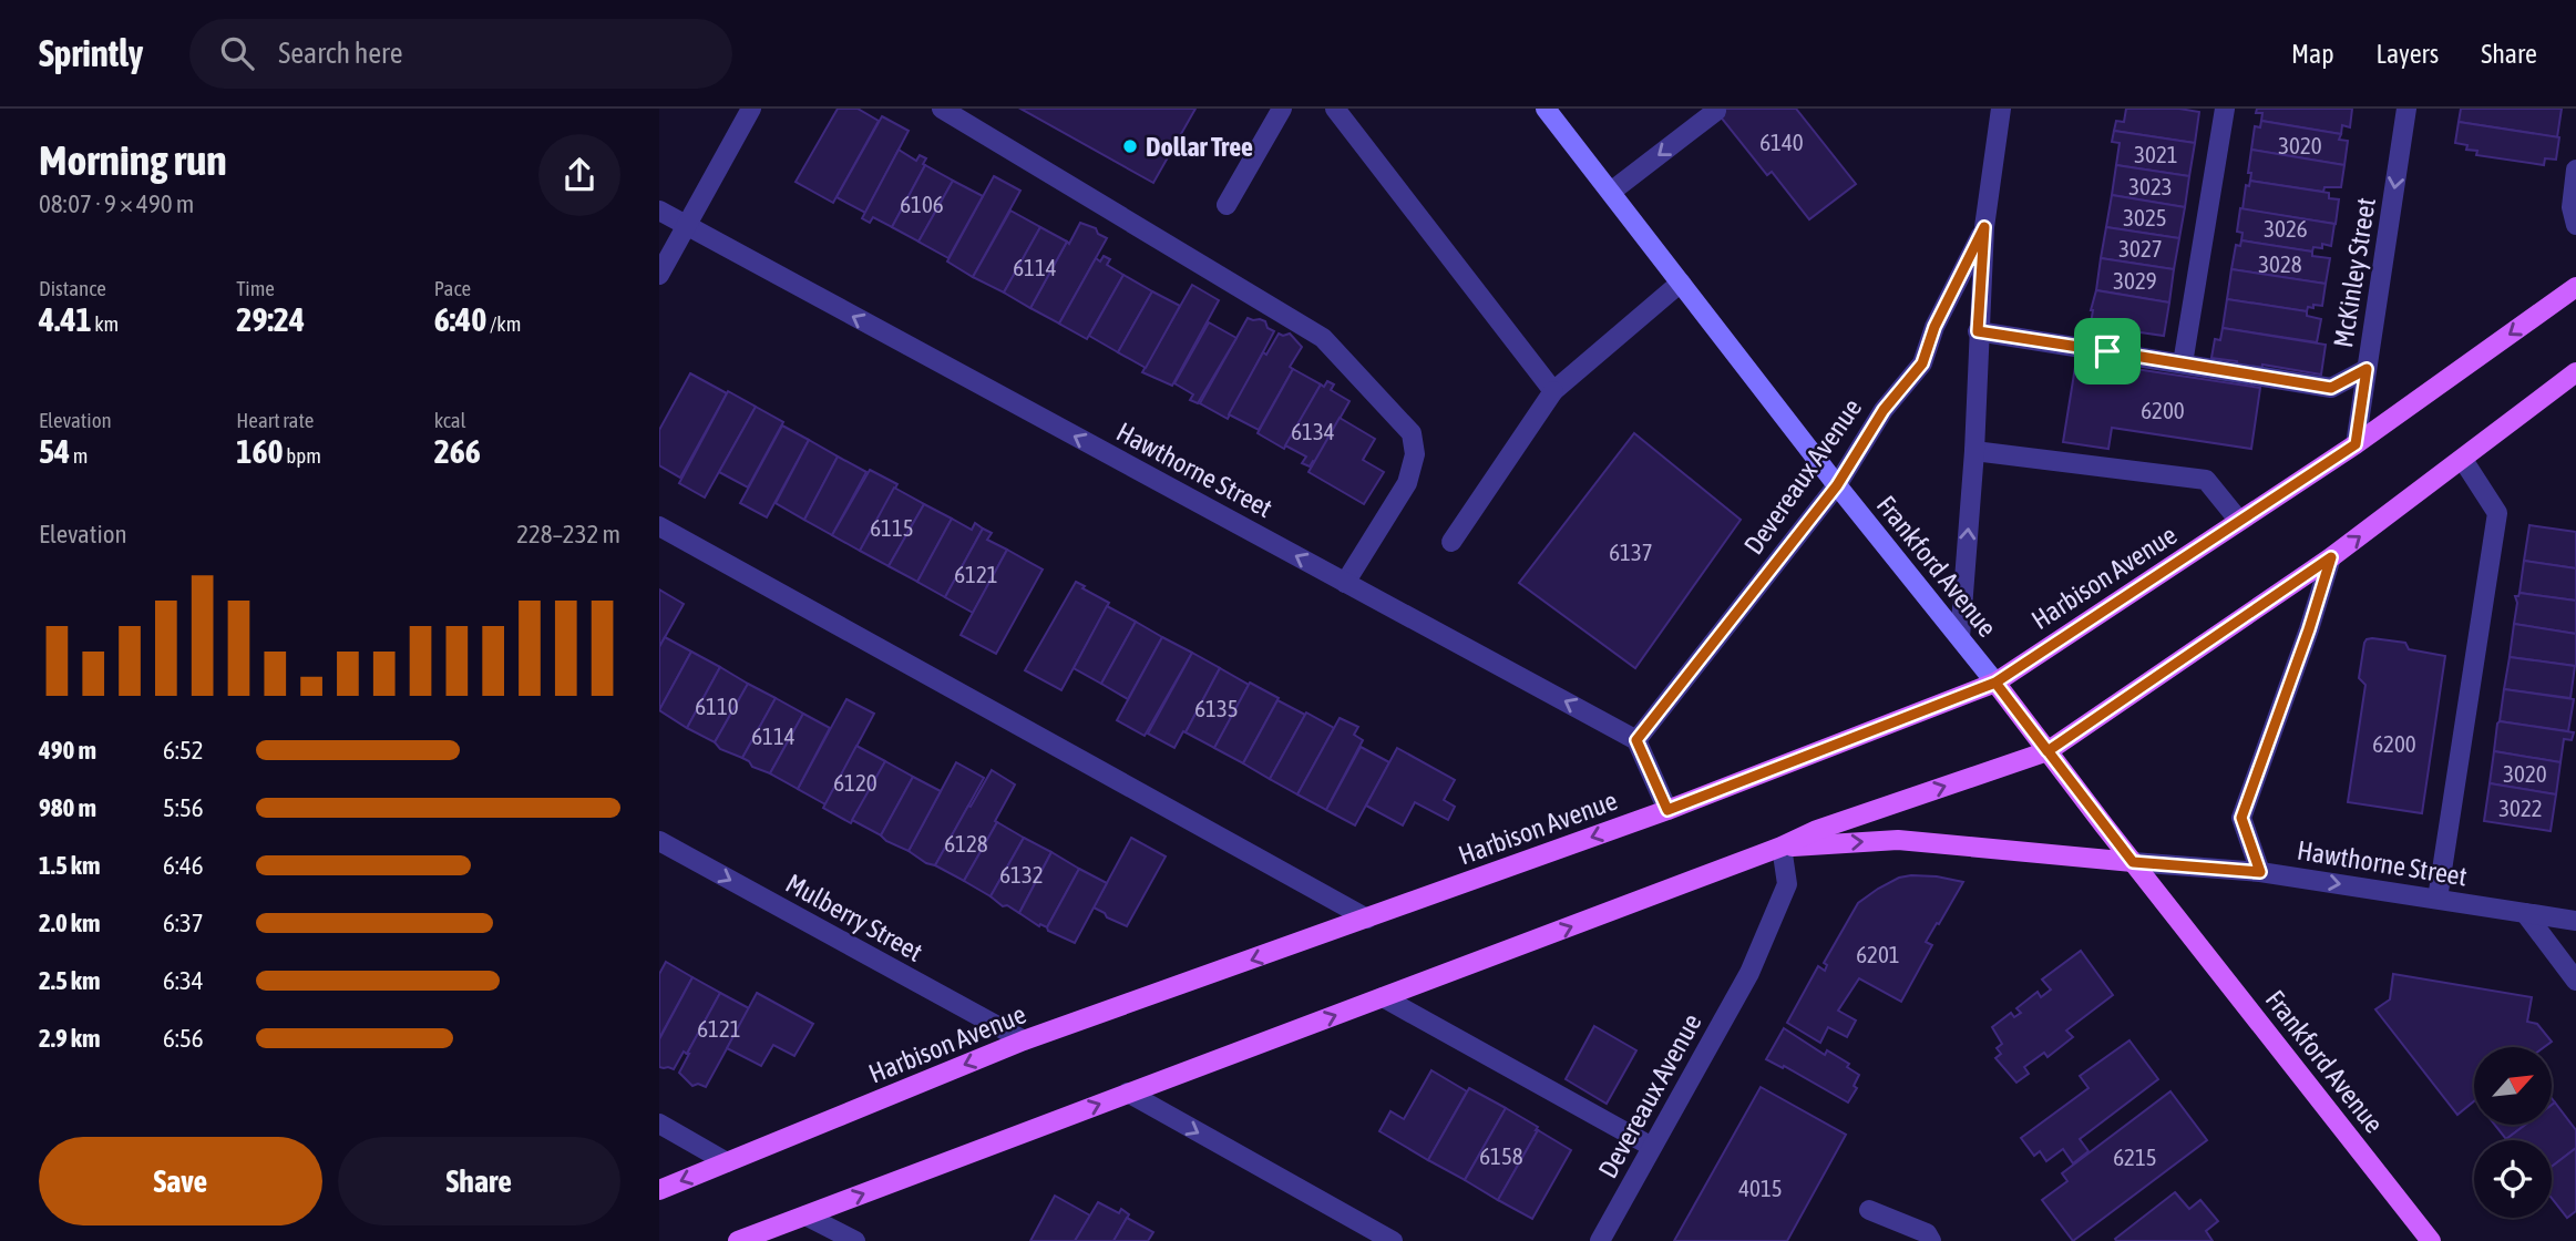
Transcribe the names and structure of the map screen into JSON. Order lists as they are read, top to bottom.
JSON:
{
  "streets": {
    "main road": ["Frankford Avenue", "Harbison Avenue"],
    "street": [
      "McKinley Street",
      "Hawthorne Street",
      "Devereaux Avenue",
      "Mulberry Street"
    ]
  },
  "crossings": [
    ["McKinley Street", "Harbison Avenue"],
    ["Hawthorne Street", "Devereaux Avenue"],
    ["Hawthorne Street", "Frankford Avenue"],
    ["Devereaux Avenue", "Frankford Avenue"],
    ["Frankford Avenue", "Harbison Avenue"],
    ["Harbison Avenue", "Mulberry Street"]
  ],
  "one_way": ["McKinley Street", "Mulberry Street"],
  "places": ["Dollar Tree"],
  "house_numbers": [
    "6140",
    "3020",
    "3021",
    "3023",
    "6106",
    "3025",
    "3026",
    "3027",
    "3028",
    "6114",
    "3029",
    "6200",
    "6134",
    "6115",
    "6137",
    "6121",
    "6110",
    "6135",
    "6114",
    "6200",
    "3020",
    "6120",
    "3022",
    "6128",
    "6132",
    "6201",
    "6121",
    "6158",
    "6215",
    "4015"
  ],
  "north": "top right",
  "page": {
    "header": "Sprintly",
    "search": "Search here",
    "nav": ["Map", "Layers", "Share"],
    "heading": ["Morning run", "08:07 · 9 × 490 m"],
    "stats": [
      ["Distance", "4.41 km"],
      ["Time", "29:24"],
      ["Pace", "6:40 /km"],
      ["Elevation", "54 m"],
      ["Heart rate", "160 bpm"],
      ["kcal", "266"]
    ],
    "chart": ["Elevation", "228–232 m"],
    "list": [
      {
        "name": "490 m",
        "note": "6:52"
      },
      {
        "name": "980 m",
        "note": "5:56"
      },
      {
        "name": "1.5 km",
        "note": "6:46"
      },
      {
        "name": "2.0 km",
        "note": "6:37"
      },
      {
        "name": "2.5 km",
        "note": "6:34"
      },
      {
        "name": "2.9 km",
        "note": "6:56"
      }
    ],
    "buttons": ["Save", "Share"]
  }
}
